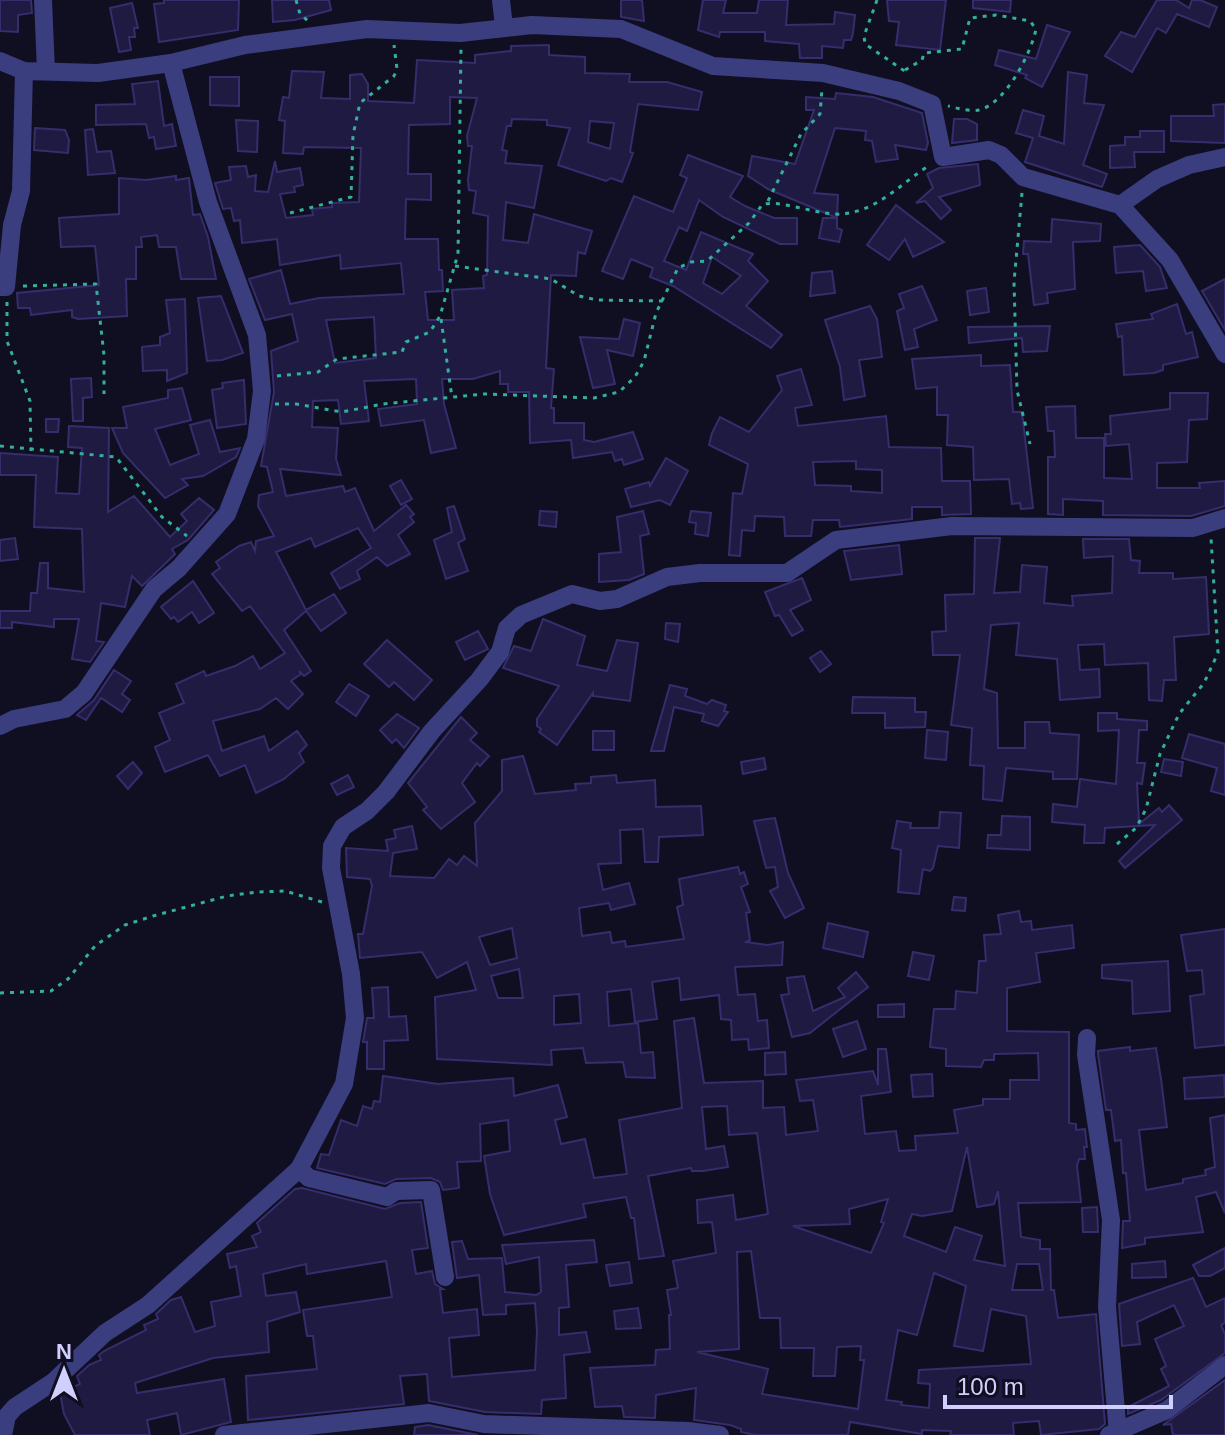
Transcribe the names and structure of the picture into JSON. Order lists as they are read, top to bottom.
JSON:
{
  "scale_bar": "100 m",
  "north": "top"
}
